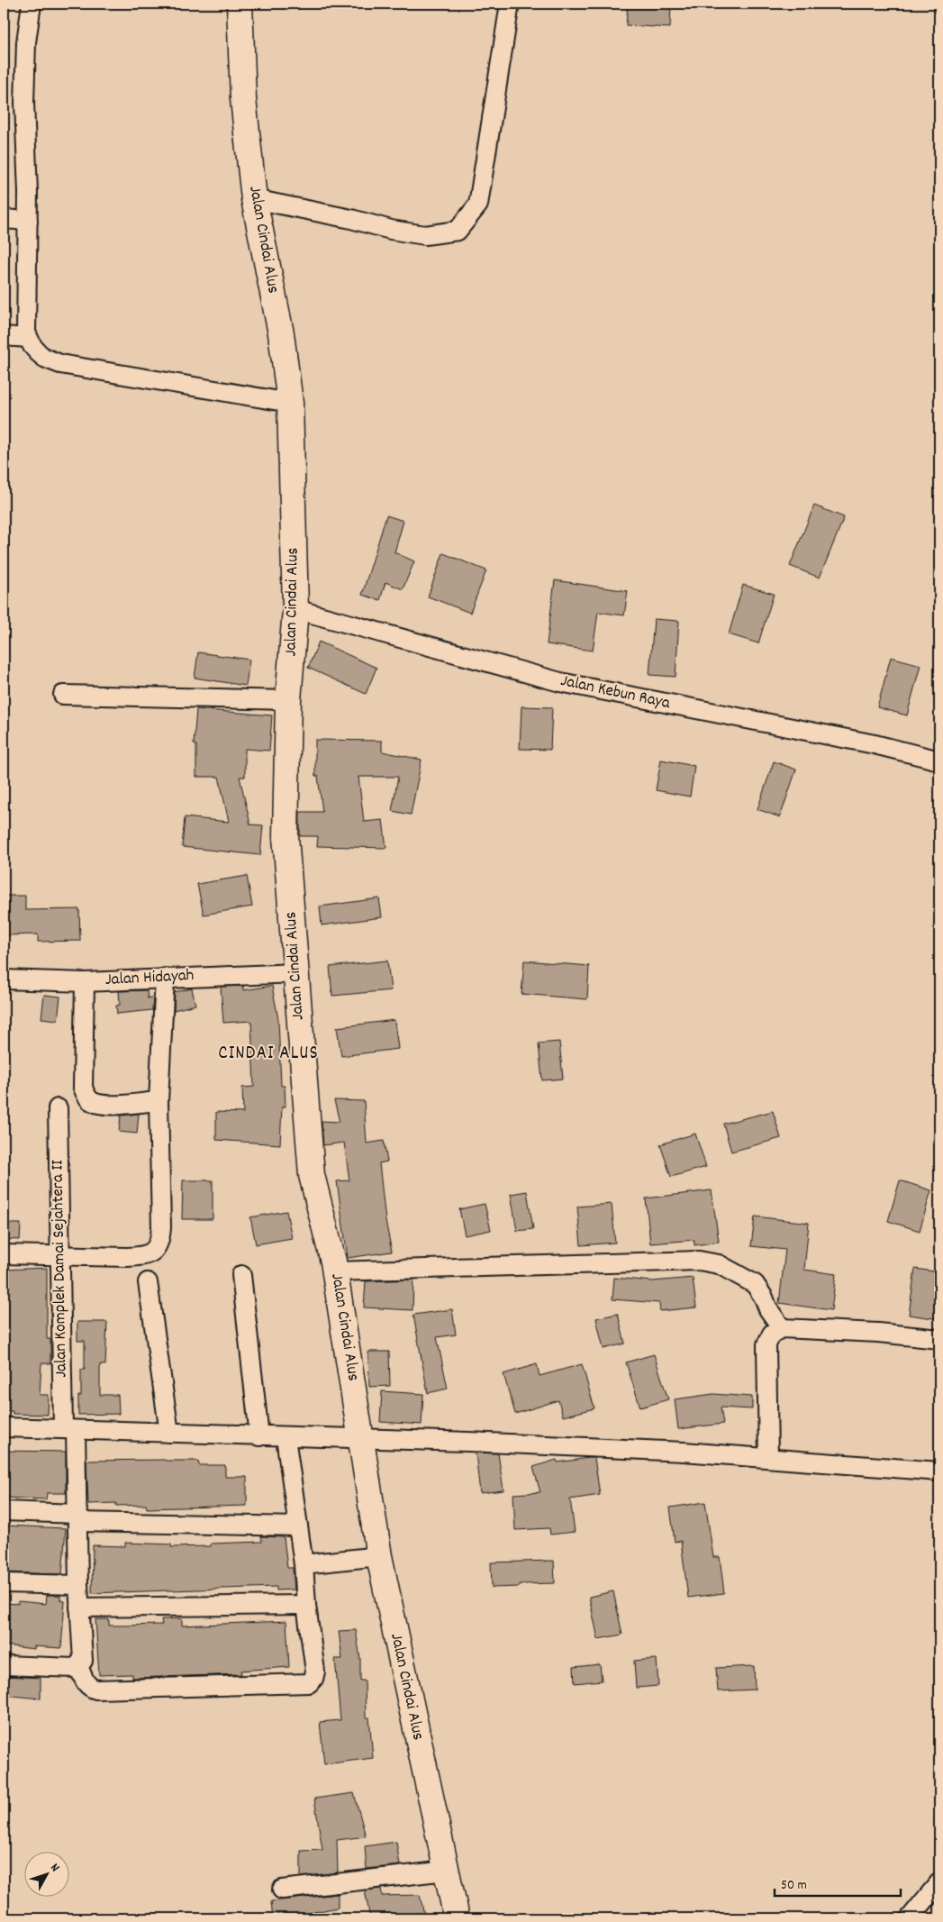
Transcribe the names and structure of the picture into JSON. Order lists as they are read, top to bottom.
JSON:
{
  "streets": {
    "street": [
      "Jalan Cindai Alus",
      "Jalan Kebun Raya",
      "Jalan Hidayah",
      "Jalan Komplek Damai Sejahtera II"
    ]
  },
  "crossings": [
    ["Jalan Cindai Alus", "Jalan Kebun Raya"],
    ["Jalan Cindai Alus", "Jalan Hidayah"]
  ],
  "districts": ["CINDAI ALUS"],
  "scale_bar": "50 m",
  "north": "top right"
}
